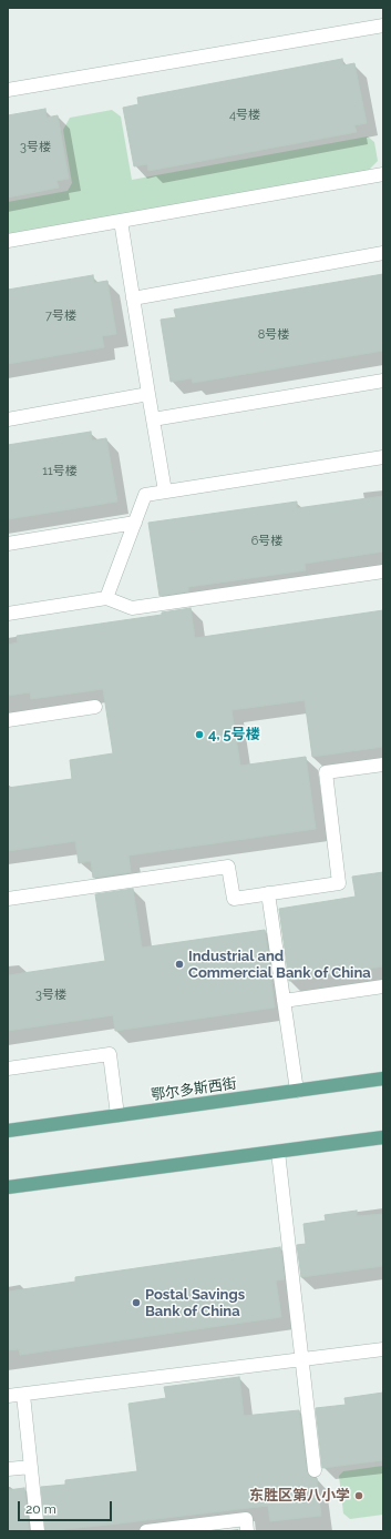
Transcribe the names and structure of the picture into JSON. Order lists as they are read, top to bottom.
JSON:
{
  "streets": {
    "main road": ["鄂尔多斯西街"]
  },
  "places": [
    "4, 5号楼",
    "Industrial and Commercial Bank of China",
    "Postal Savings Bank of China",
    "东胜区第八小学"
  ],
  "house_numbers": [
    "4号楼",
    "3号楼",
    "7号楼",
    "8号楼",
    "11号楼",
    "6号楼",
    "3号楼"
  ],
  "scale_bar": "20 m"
}
